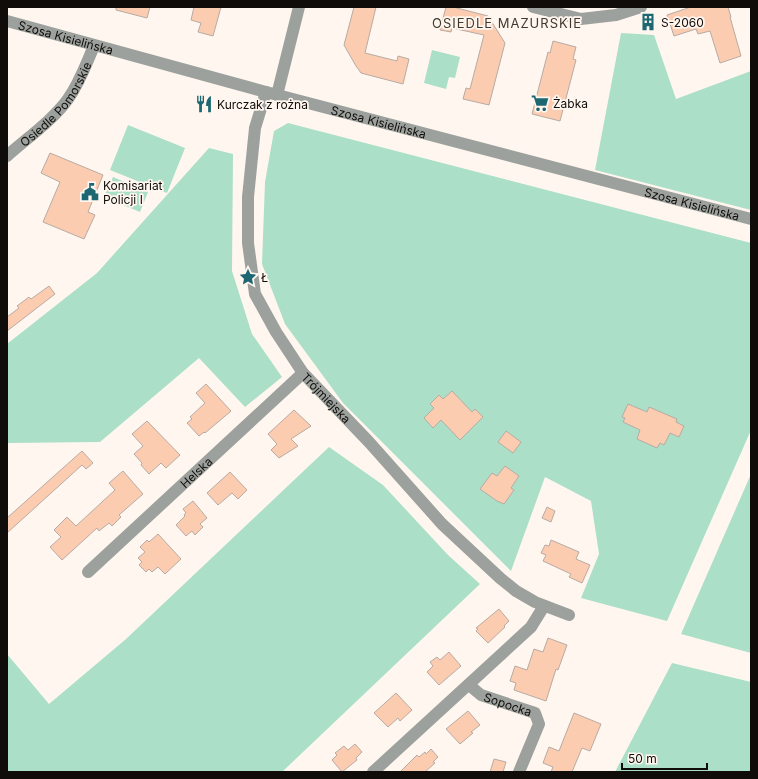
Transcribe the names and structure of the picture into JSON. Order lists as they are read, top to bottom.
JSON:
{
  "streets": {
    "street": [
      "Szosa Kisielińska",
      "Osiedle Pomorskie",
      "Trójmiejska",
      "Helska",
      "Sopocka"
    ]
  },
  "crossings": [
    ["Szosa Kisielińska", "Osiedle Pomorskie"],
    ["Szosa Kisielińska", "Trójmiejska"],
    ["Trójmiejska", "Helska"],
    ["Trójmiejska", "Sopocka"]
  ],
  "districts": ["OSIEDLE MAZURSKIE"],
  "places": {
    "building": ["S-2060"],
    "supermarket": ["Żabka"],
    "restaurant": ["Kurczak z rożna"],
    "public building": ["Komisariat Policji I"],
    "place": ["Ł"]
  },
  "scale_bar": "50 m"
}
